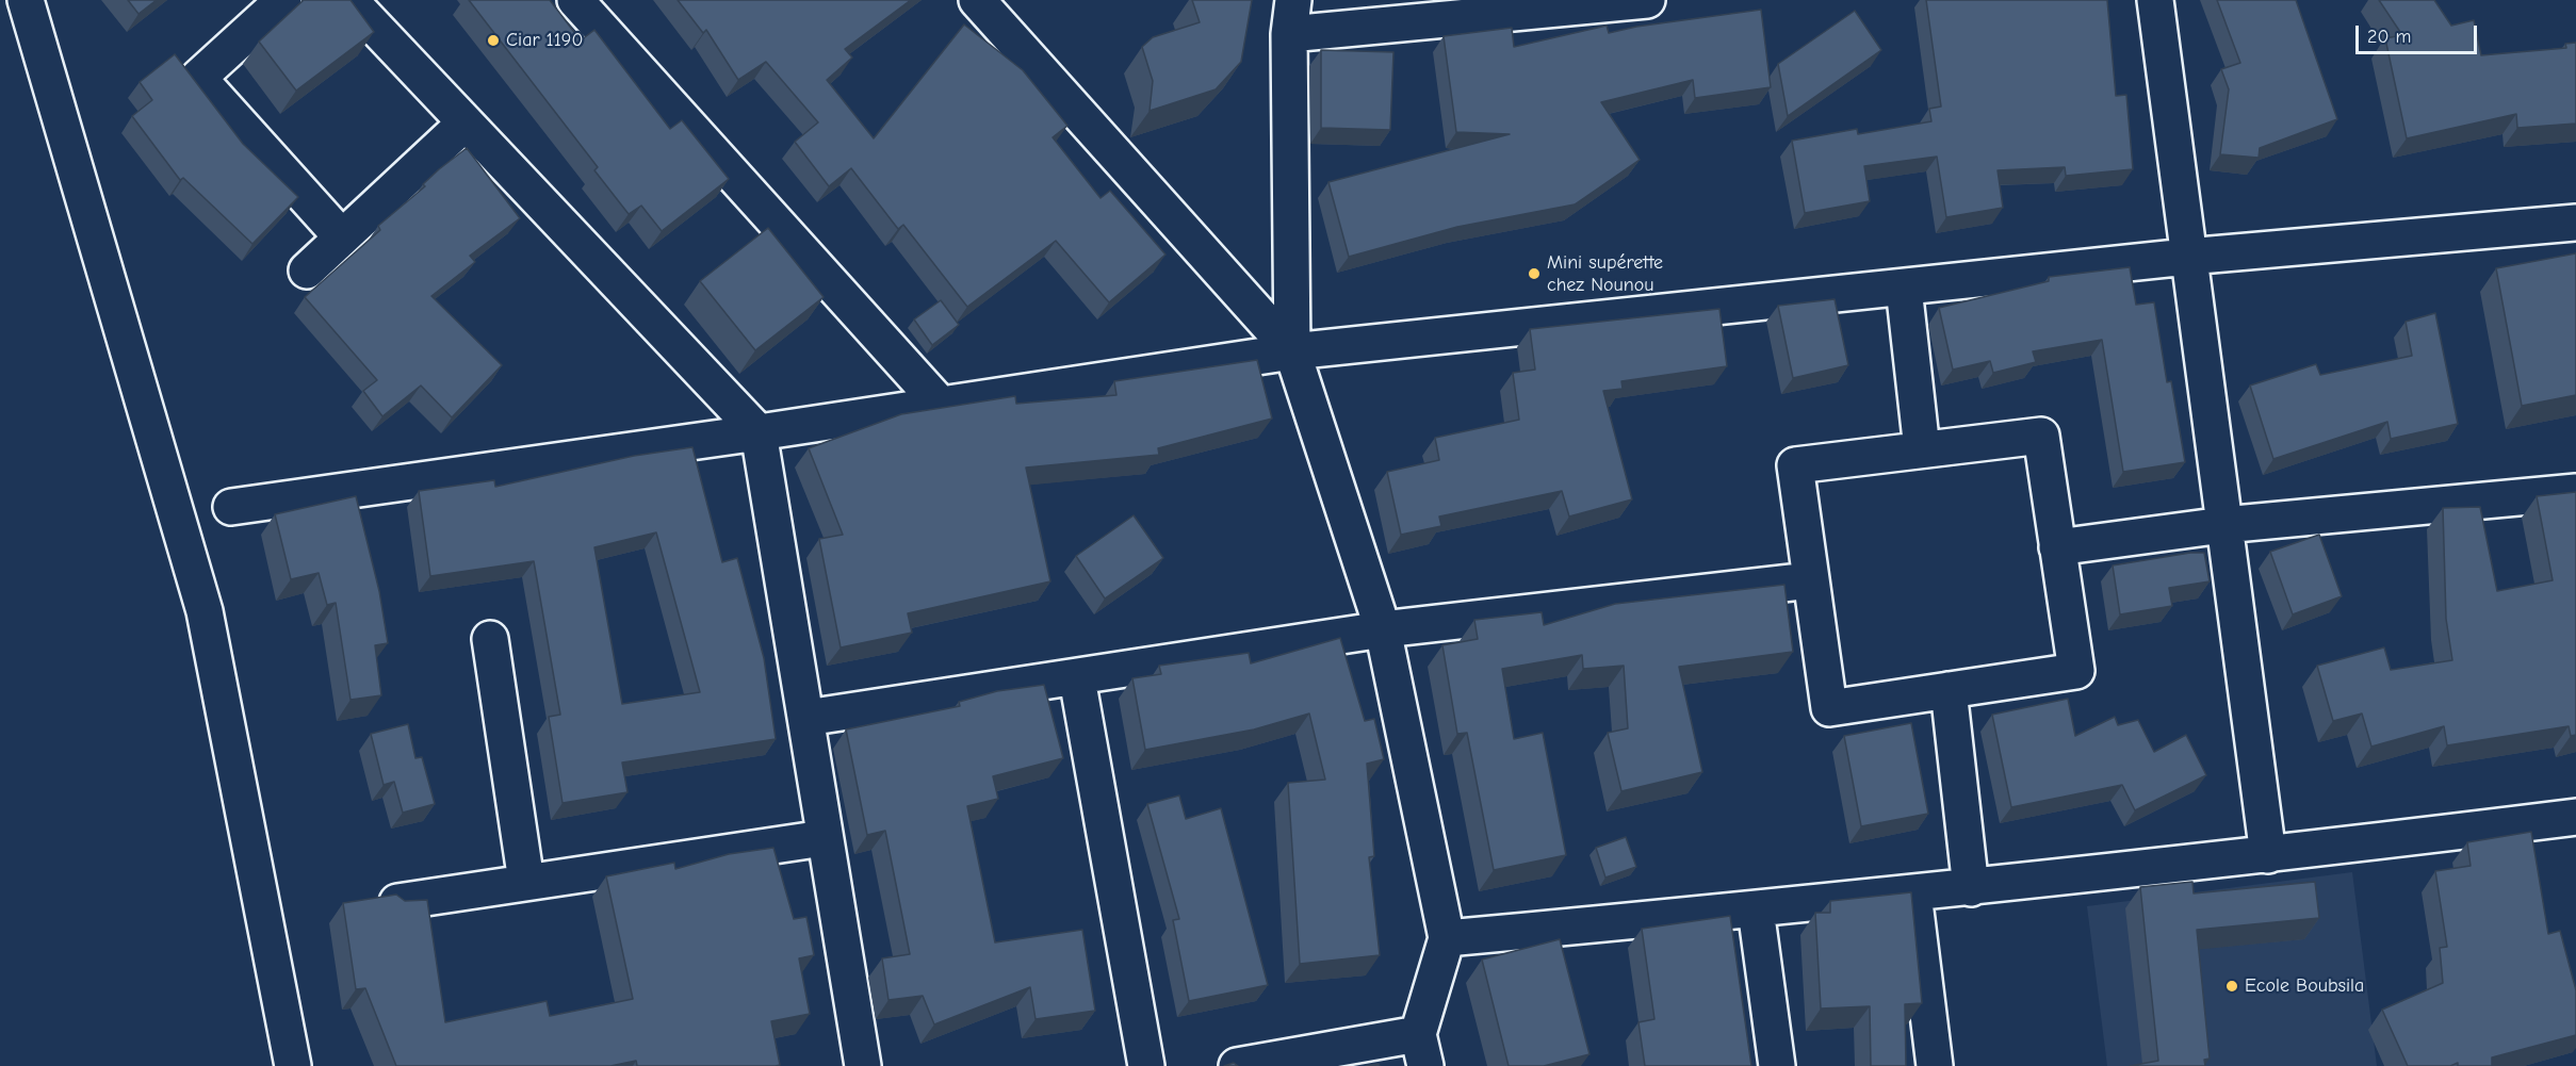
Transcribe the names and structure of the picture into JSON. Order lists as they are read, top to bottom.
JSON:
{
  "places": ["Ciar 1190", "Mini supérette chez Nounou", "Ecole Boubsila"],
  "scale_bar": "20 m"
}
